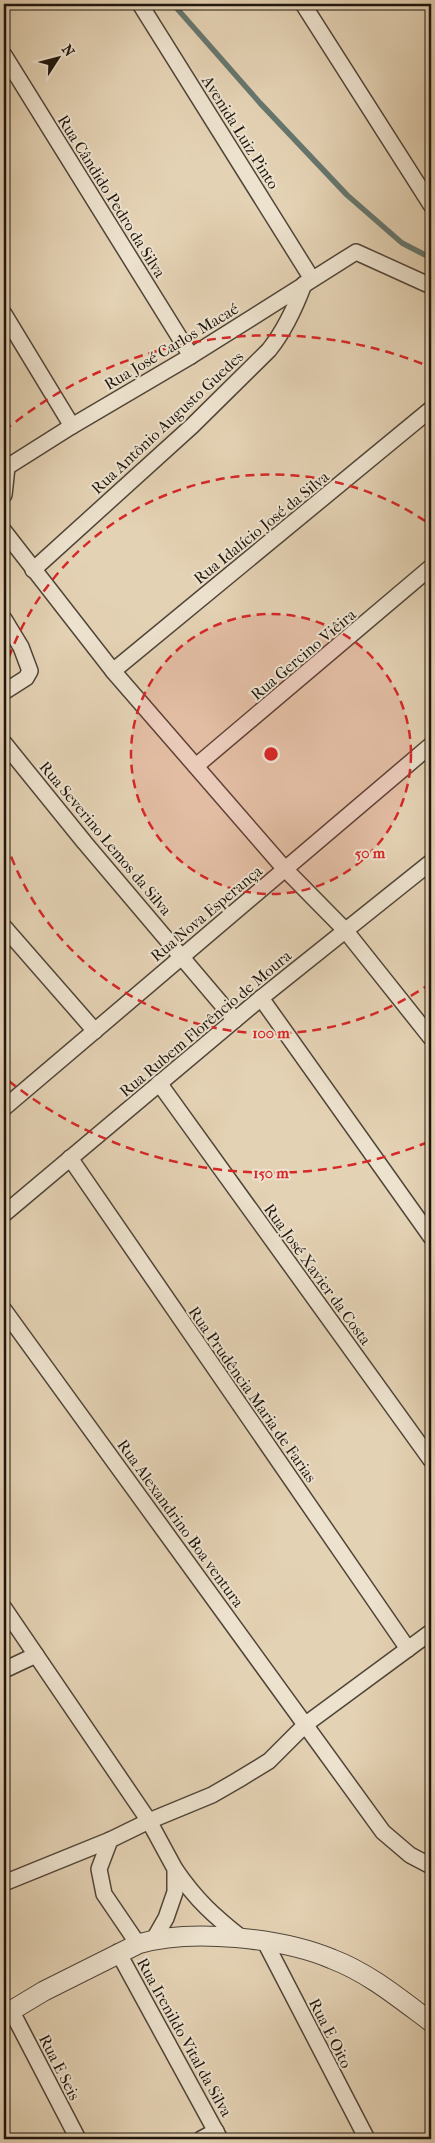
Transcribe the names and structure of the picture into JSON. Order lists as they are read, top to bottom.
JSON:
{
  "streets": {
    "street": [
      "Avenida Luiz Pinto",
      "Rua Cândido Pedro da Silva",
      "Rua José Carlos Macaé",
      "Rua Antônio Augusto Guedes",
      "Rua Idalício José da Silva",
      "Rua Gercino Viêira",
      "Rua Severino Lemos da Silva",
      "Rua Nova Esperança",
      "Rua Rubem Florêncio de Moura",
      "Rua José Xavier da Costa",
      "Rua Prudência Maria de Farias",
      "Rua Alexandrino Boa ventura",
      "Rua E Oito",
      "Rua Irenildo Vital da Silva",
      "Rua E Seis"
    ]
  },
  "crossings": [
    ["Avenida Luiz Pinto", "Rua José Carlos Macaé"],
    ["Avenida Luiz Pinto", "Rua Antônio Augusto Guedes"],
    ["Rua Cândido Pedro da Silva", "Rua José Carlos Macaé"],
    ["Rua José Carlos Macaé", "Rua Antônio Augusto Guedes"],
    ["Rua Severino Lemos da Silva", "Rua Nova Esperança"],
    ["Rua Severino Lemos da Silva", "Rua Rubem Florêncio de Moura"],
    ["Rua Rubem Florêncio de Moura", "Rua José Xavier da Costa"],
    ["Rua Rubem Florêncio de Moura", "Rua Prudência Maria de Farias"]
  ],
  "north": "top right",
  "rings": ["50 m", "100 m", "150 m"]
}
